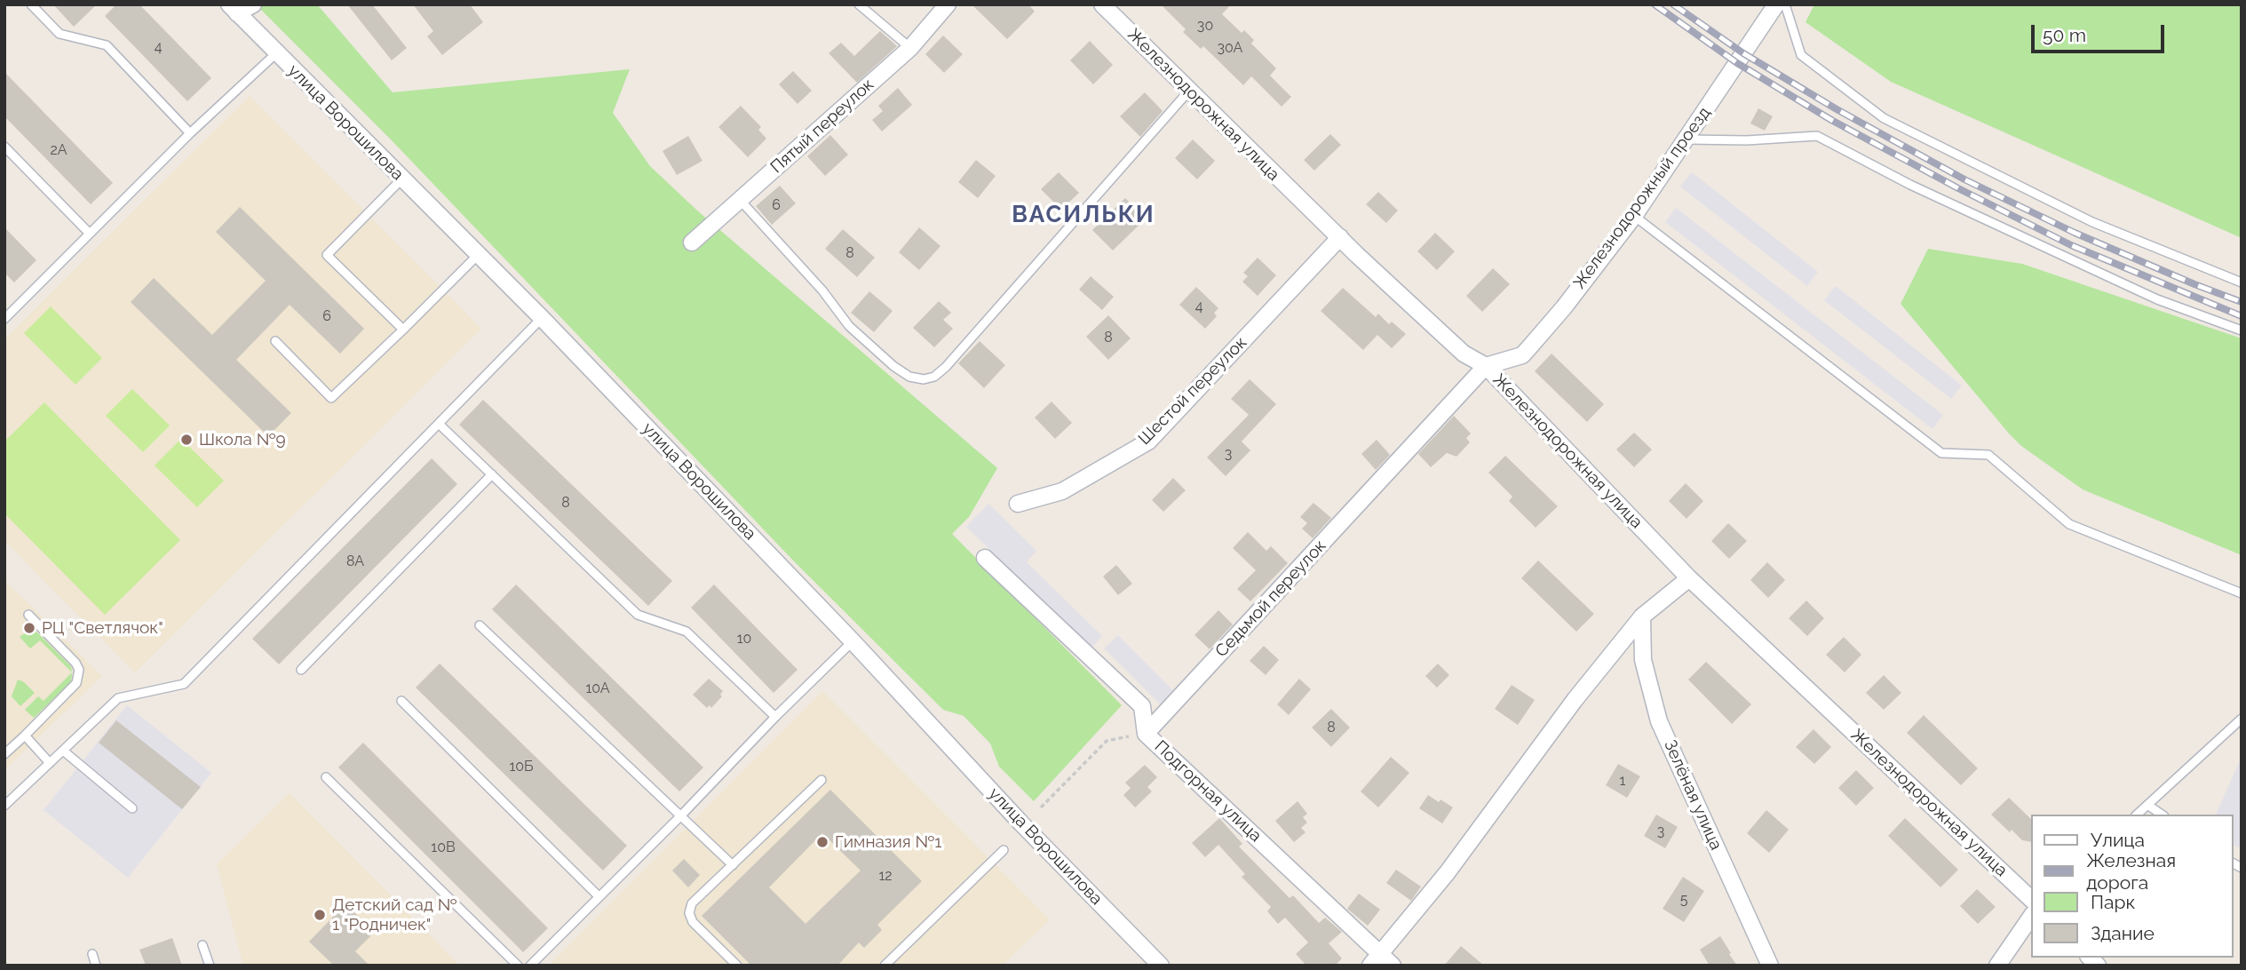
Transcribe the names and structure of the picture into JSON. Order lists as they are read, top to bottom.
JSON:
{
  "streets": {
    "street": [
      "Железнодорожная улица",
      "улица Ворошилова",
      "Пятый переулок",
      "Железнодорожный проезд",
      "Шестой переулок",
      "Седьмой переулок",
      "Подгорная улица",
      "Зелёная улица"
    ]
  },
  "crossings": [
    ["Железнодорожная улица", "Железнодорожный проезд"],
    ["Железнодорожная улица", "Шестой переулок"],
    ["Железнодорожная улица", "Седьмой переулок"],
    ["Железнодорожный проезд", "Седьмой переулок"],
    ["Седьмой переулок", "Подгорная улица"]
  ],
  "districts": ["ВАСИЛЬКИ"],
  "places": [
    "Школа №9",
    "РЦ \"Светлячок\"",
    "Гимназия №1",
    "Детский сад № 1 \"Родничек\""
  ],
  "house_numbers": [
    "30",
    "4",
    "30А",
    "2А",
    "6",
    "8",
    "4",
    "6",
    "8",
    "3",
    "8",
    "8А",
    "10",
    "10А",
    "8",
    "10Б",
    "1",
    "3",
    "10В",
    "12",
    "5"
  ],
  "legend": [
    "Улица",
    "Железная дорога",
    "Парк",
    "Здание"
  ],
  "scale_bar": "50 m"
}
